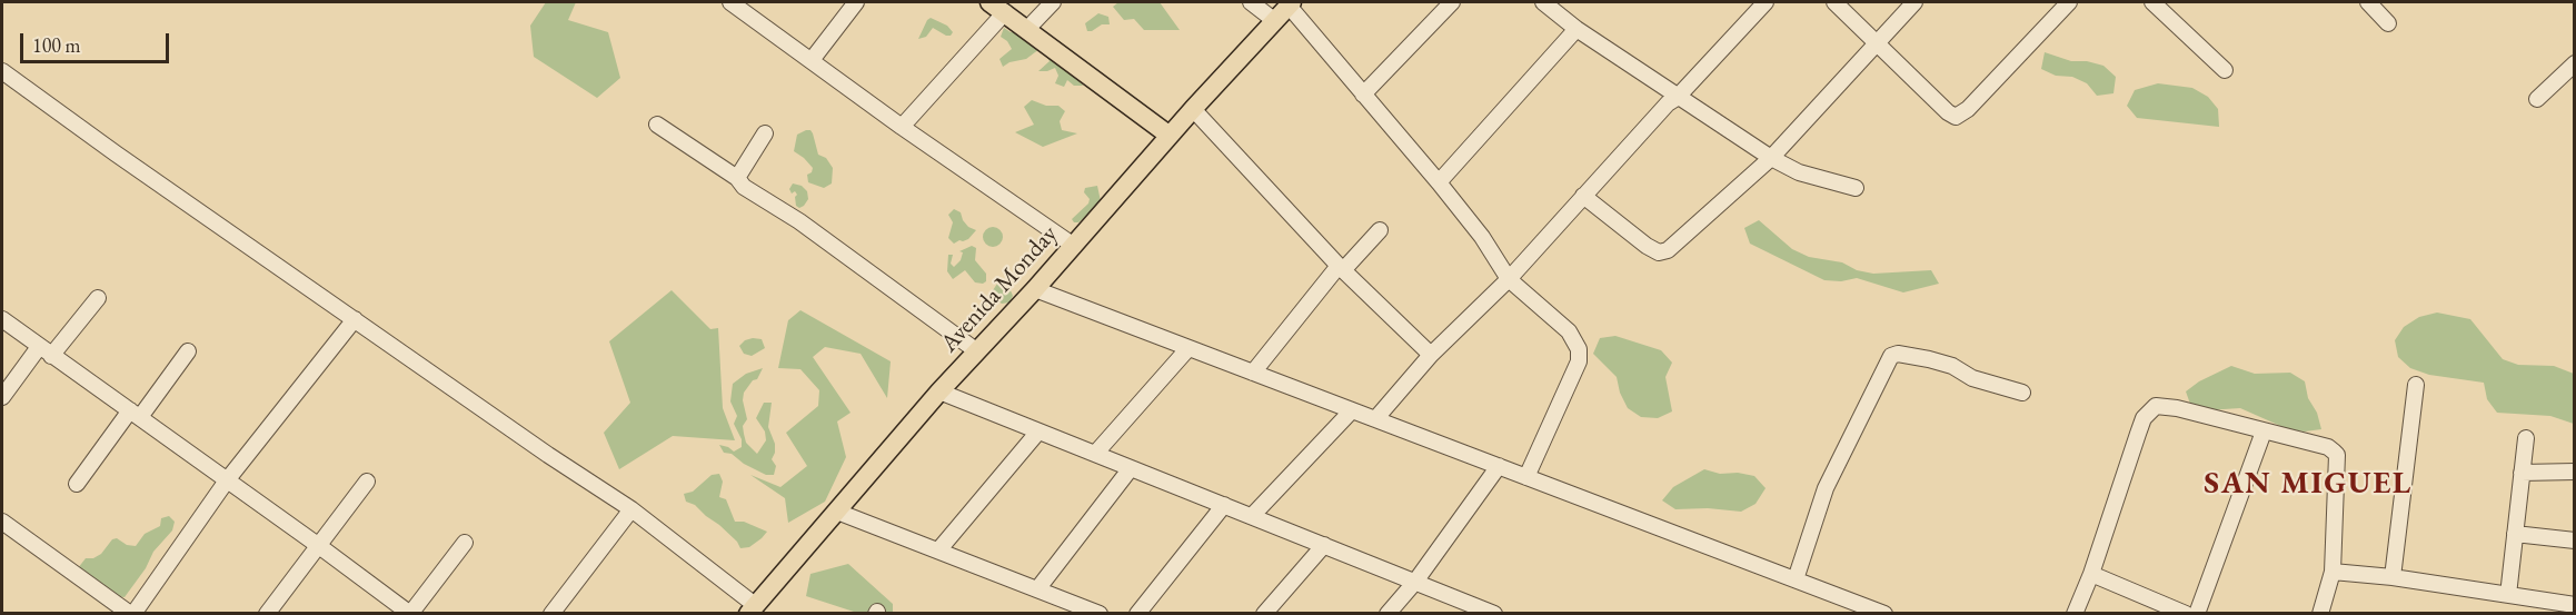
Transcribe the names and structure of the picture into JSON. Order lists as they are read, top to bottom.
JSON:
{
  "streets": {
    "main road": ["Avenida Monday"]
  },
  "districts": ["SAN MIGUEL"],
  "scale_bar": "100 m"
}
